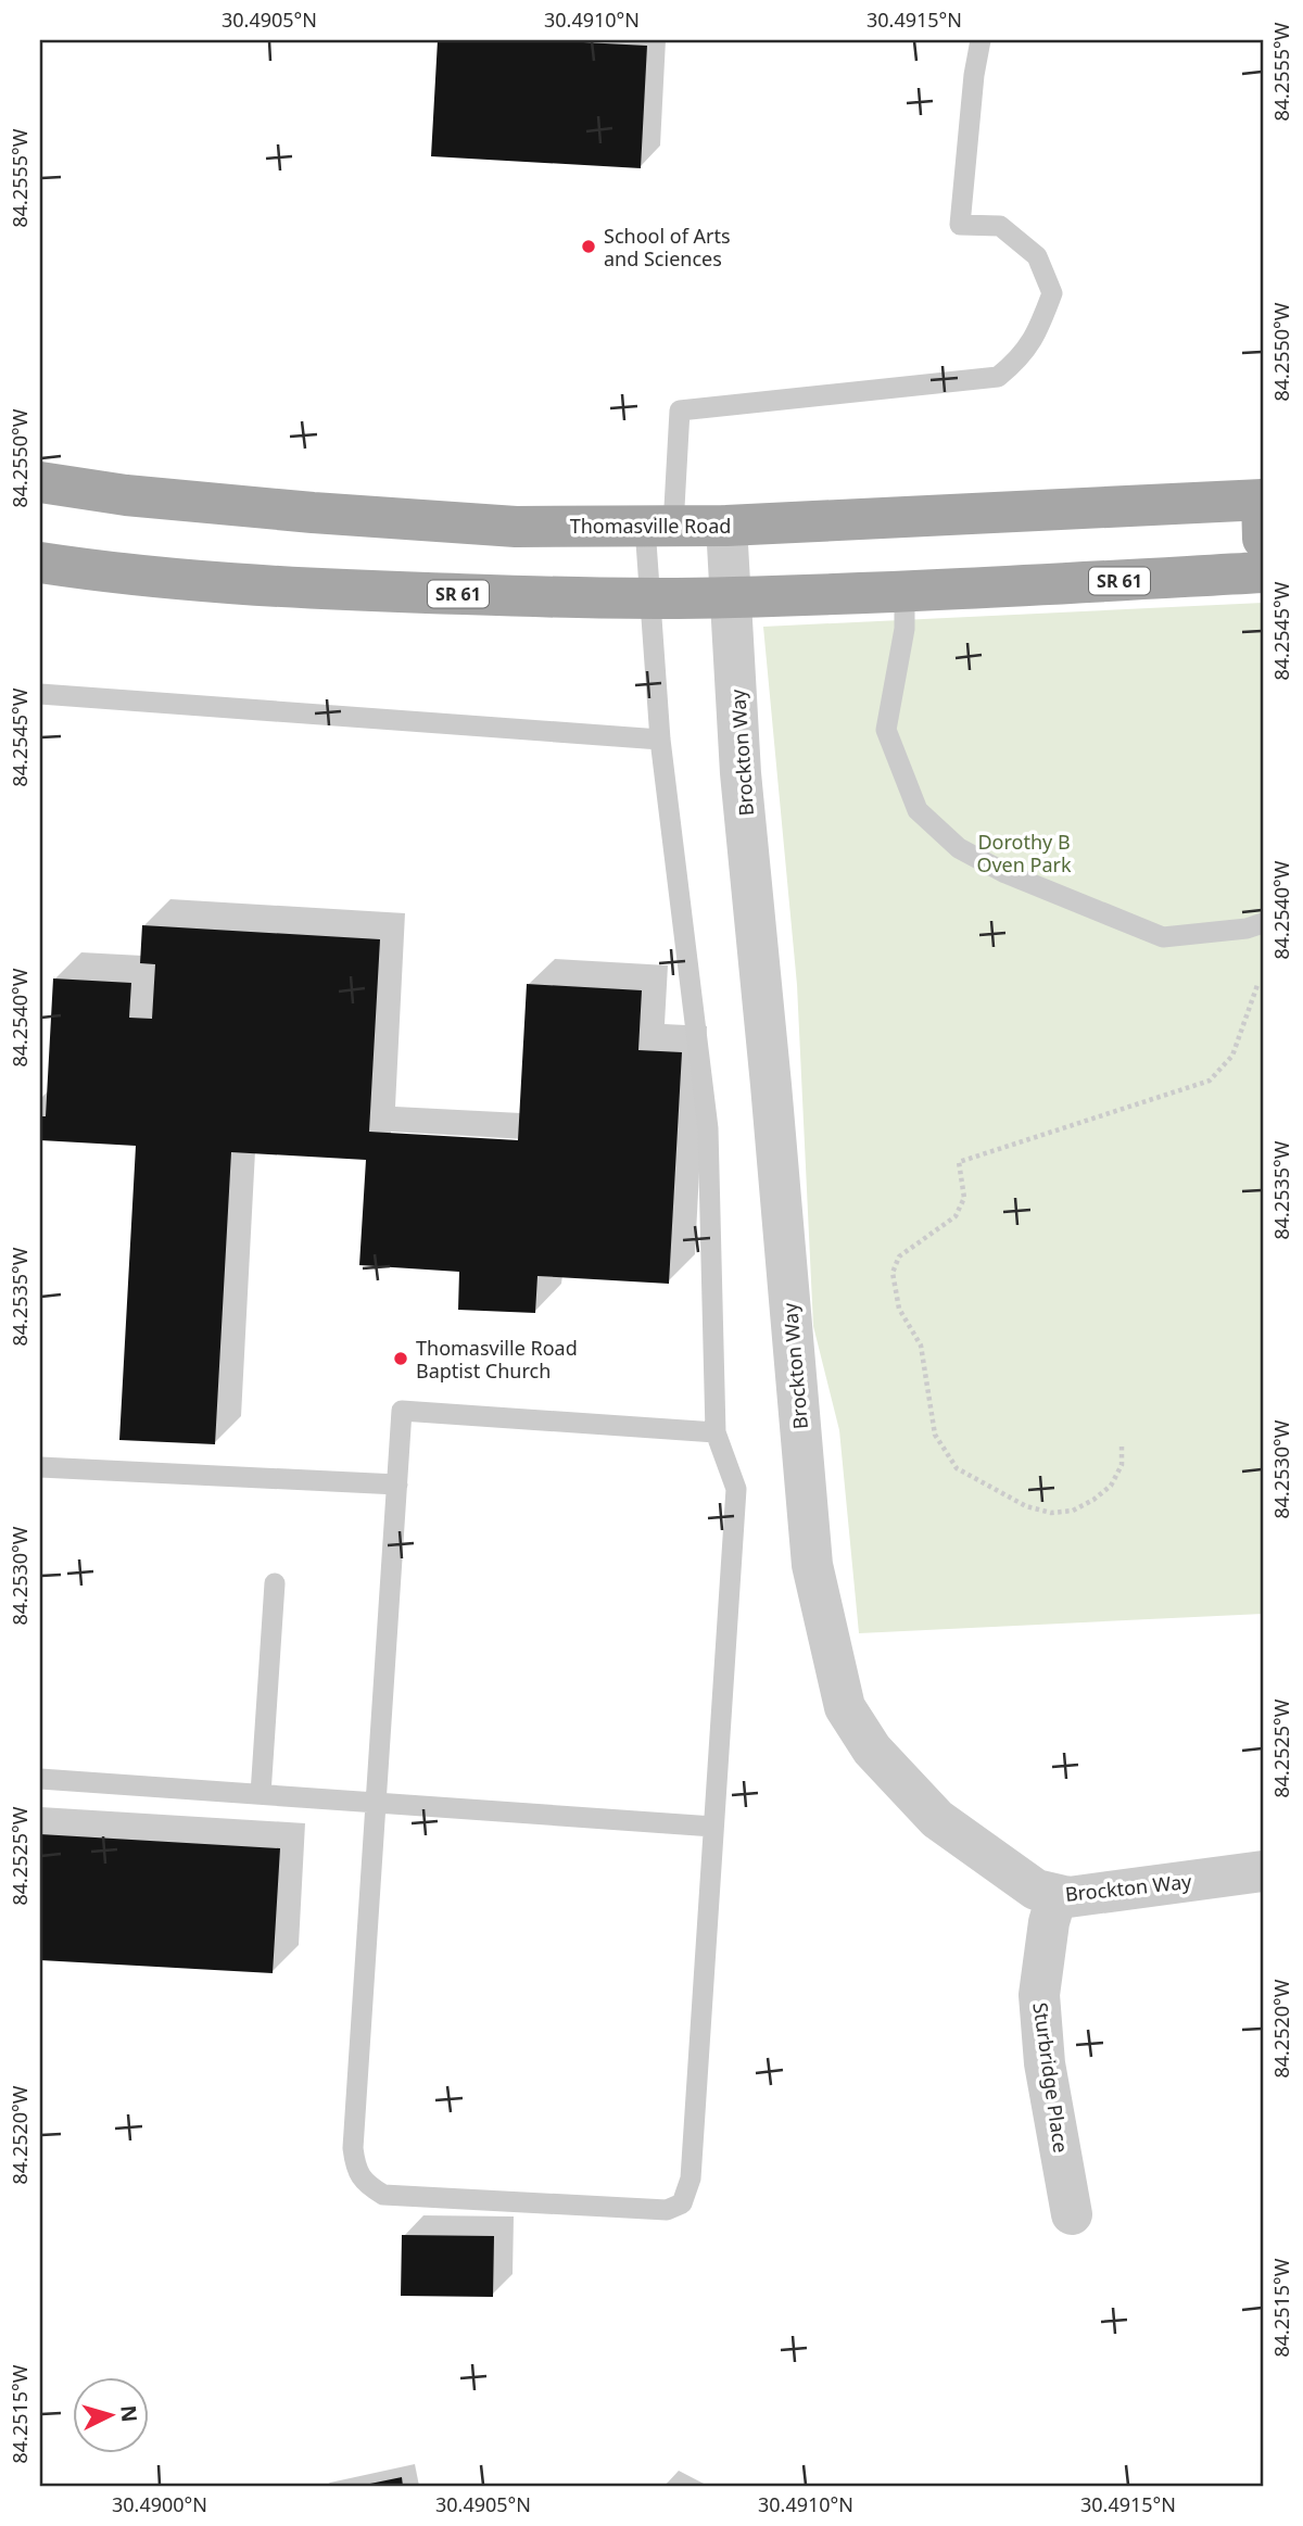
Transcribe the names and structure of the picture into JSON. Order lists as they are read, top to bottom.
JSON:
{
  "streets": {
    "main road": ["Thomasville Road", "SR 61"],
    "street": ["Brockton Way", "Sturbridge Place"]
  },
  "crossings": [
    ["Thomasville Road", "Brockton Way"],
    ["SR 61", "Brockton Way"],
    ["Brockton Way", "Sturbridge Place"]
  ],
  "parks": ["Dorothy B Oven Park"],
  "places": ["School of Arts and Sciences", "Thomasville Road Baptist Church"],
  "north": "right",
  "coordinates": [
    "30.4905°N",
    "30.4910°N",
    "30.4915°N",
    "84.2555°W",
    "84.2550°W",
    "84.2545°W",
    "84.2540°W",
    "84.2535°W",
    "84.2530°W",
    "84.2525°W",
    "84.2520°W",
    "84.2515°W",
    "30.4900°N"
  ]
}
